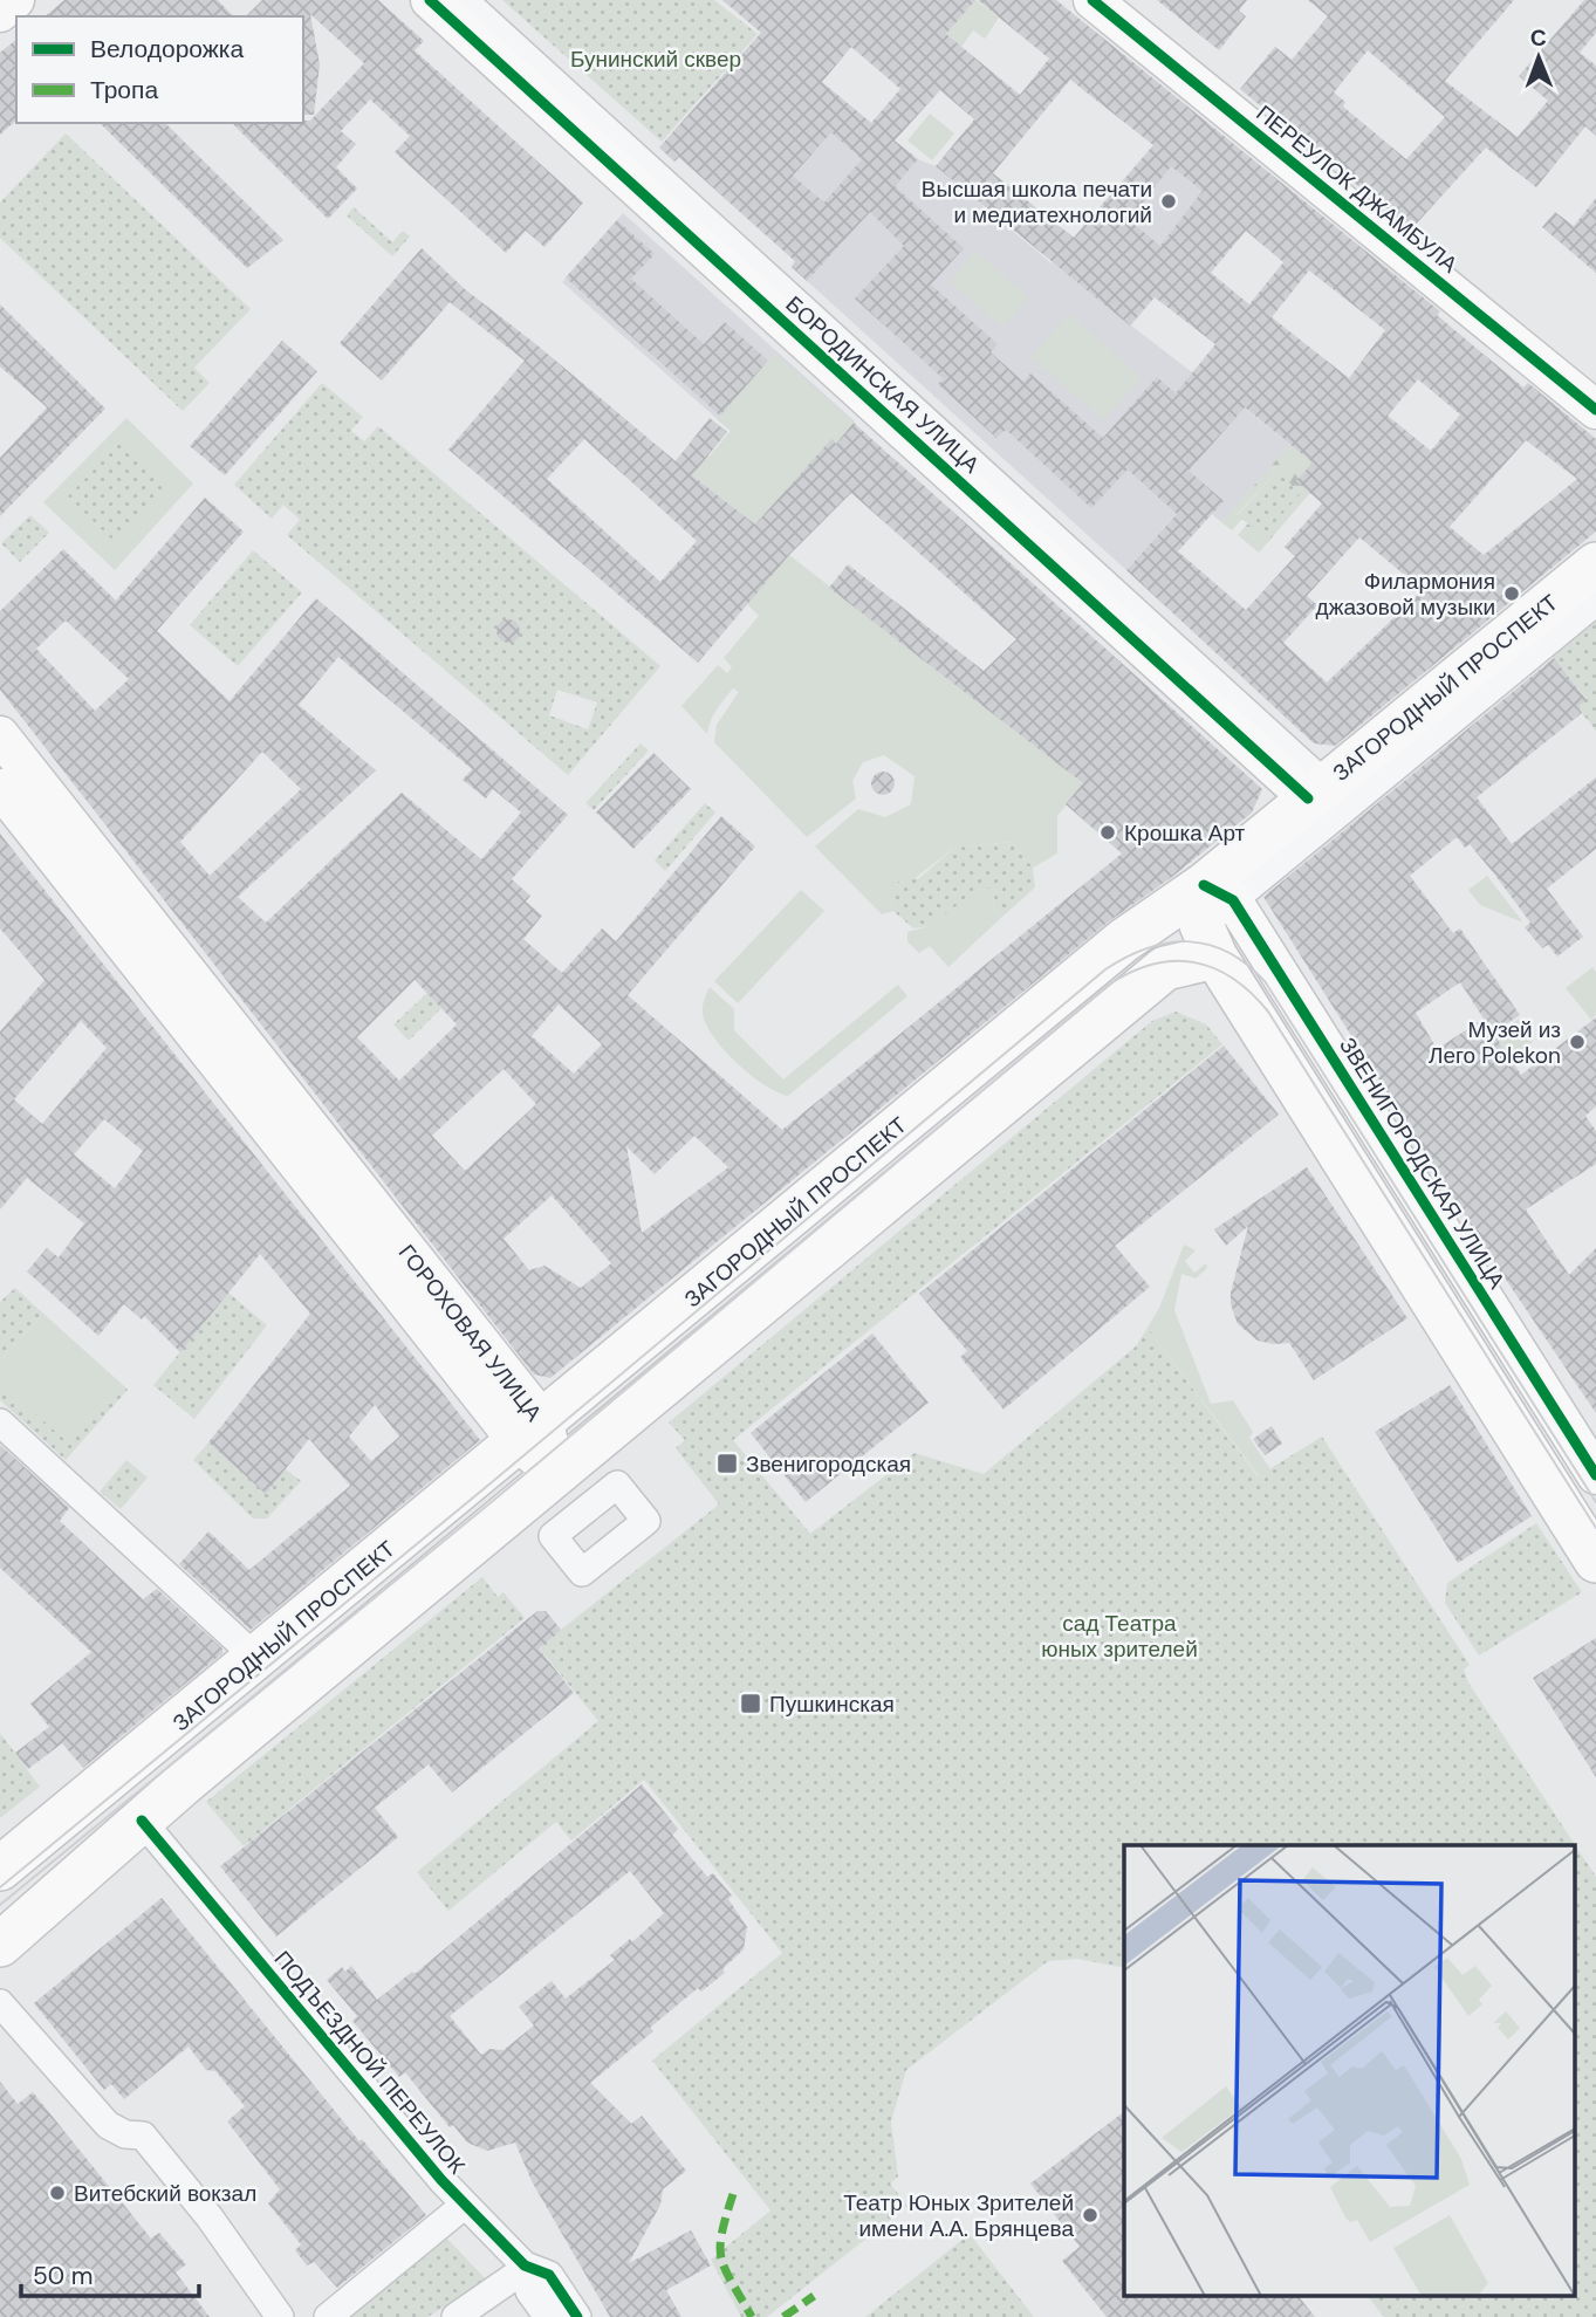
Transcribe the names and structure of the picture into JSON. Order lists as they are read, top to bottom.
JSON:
{
  "streets": {
    "main road": ["ЗАГОРОДНЫЙ ПРОСПЕКТ"],
    "street": [
      "ПЕРЕУЛОК ДЖАМБУЛА",
      "БОРОДИНСКАЯ УЛИЦА",
      "ЗВЕНИГОРОДСКАЯ УЛИЦА",
      "ГОРОХОВАЯ УЛИЦА",
      "ПОДЪЕЗДНОЙ ПЕРЕУЛОК"
    ]
  },
  "crossings": [
    ["БОРОДИНСКАЯ УЛИЦА", "ЗАГОРОДНЫЙ ПРОСПЕКТ"],
    ["ЗАГОРОДНЫЙ ПРОСПЕКТ", "ЗВЕНИГОРОДСКАЯ УЛИЦА"],
    ["ЗАГОРОДНЫЙ ПРОСПЕКТ", "ГОРОХОВАЯ УЛИЦА"],
    ["ЗАГОРОДНЫЙ ПРОСПЕКТ", "ПОДЪЕЗДНОЙ ПЕРЕУЛОК"]
  ],
  "parks": ["Бунинский сквер", "сад Театра юных зрителей"],
  "places": {
    "other": [
      "Высшая школа печати и медиатехнологий",
      "Филармония джазовой музыки",
      "Крошка Арт",
      "Музей из Лего Polekon",
      "Витебский вокзал",
      "Театр Юных Зрителей имени А.А. Брянцева"
    ],
    "transit": ["Звенигородская", "Пушкинская"]
  },
  "legend": ["Велодорожка", "Тропа"],
  "scale_bar": "50 m",
  "north": "top"
}
